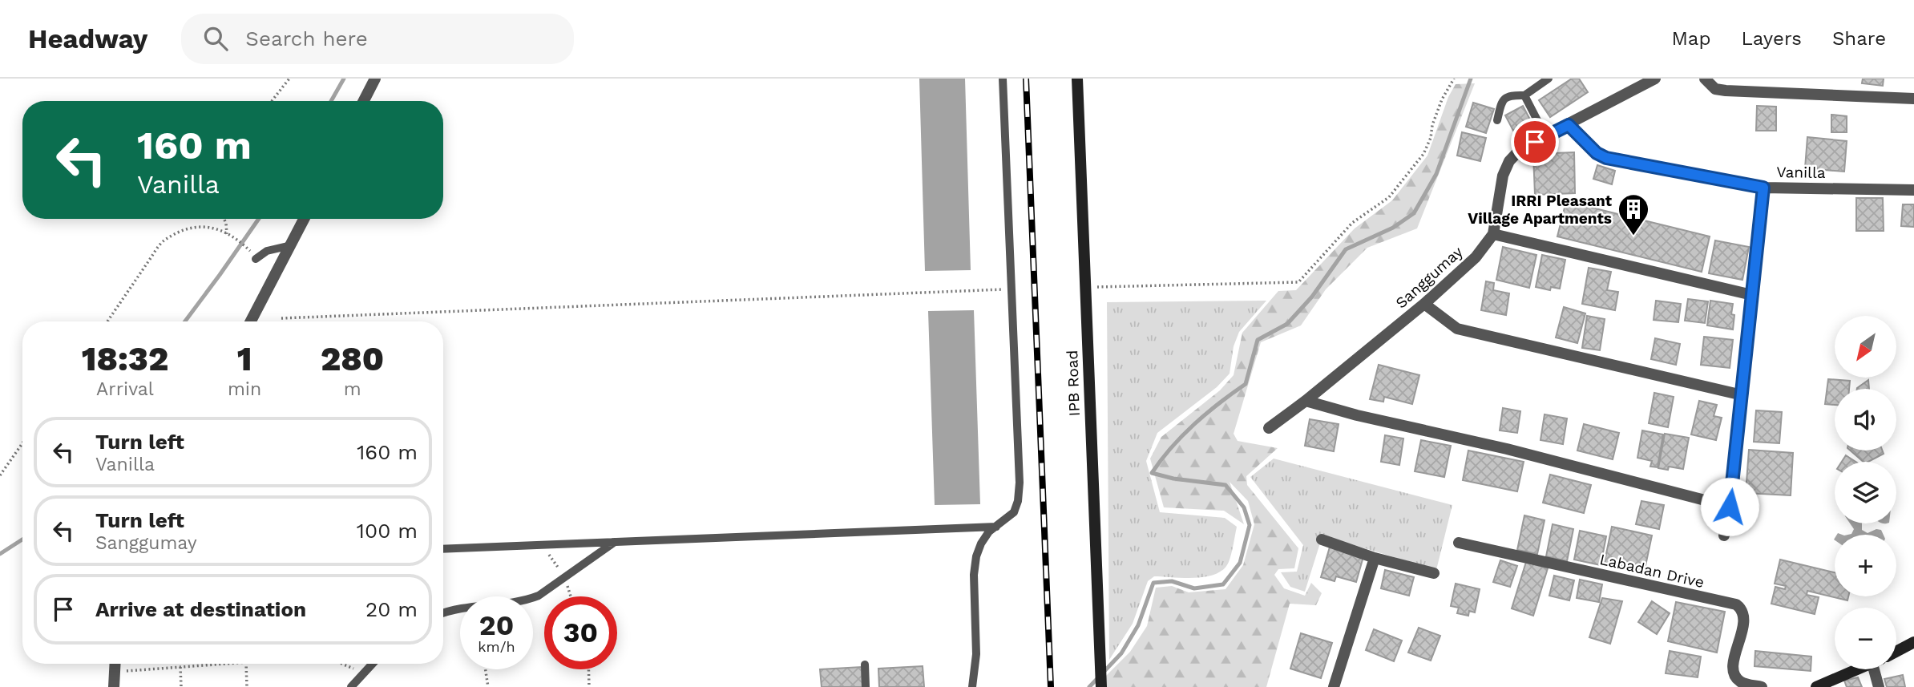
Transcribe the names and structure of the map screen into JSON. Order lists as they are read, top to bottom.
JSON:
{
  "streets": {
    "street": [
      "Vanilla",
      "Sanggumay",
      "IPB Road",
      "Labadan Drive"
    ]
  },
  "crossings": [
    ["Vanilla", "Sanggumay"]
  ],
  "places": {
    "building": ["IRRI Pleasant Village Apartments"]
  },
  "north": "bottom left",
  "page": {
    "header": "Headway",
    "search": "Search here",
    "nav": ["Map", "Layers", "Share"],
    "turn": ["160 m", "Vanilla"],
    "map_buttons": ["+", "−"],
    "eta": [
      "18:32",
      "Arrival",
      "1",
      "min",
      "280",
      "m"
    ],
    "list": [
      {
        "name": "Turn left",
        "note": "Vanilla",
        "value": "160 m"
      },
      {
        "name": "Turn left",
        "note": "Sanggumay",
        "value": "100 m"
      },
      {
        "name": "Arrive at destination",
        "value": "20 m"
      }
    ],
    "speed": "20 km/h",
    "limit": "30"
  }
}
